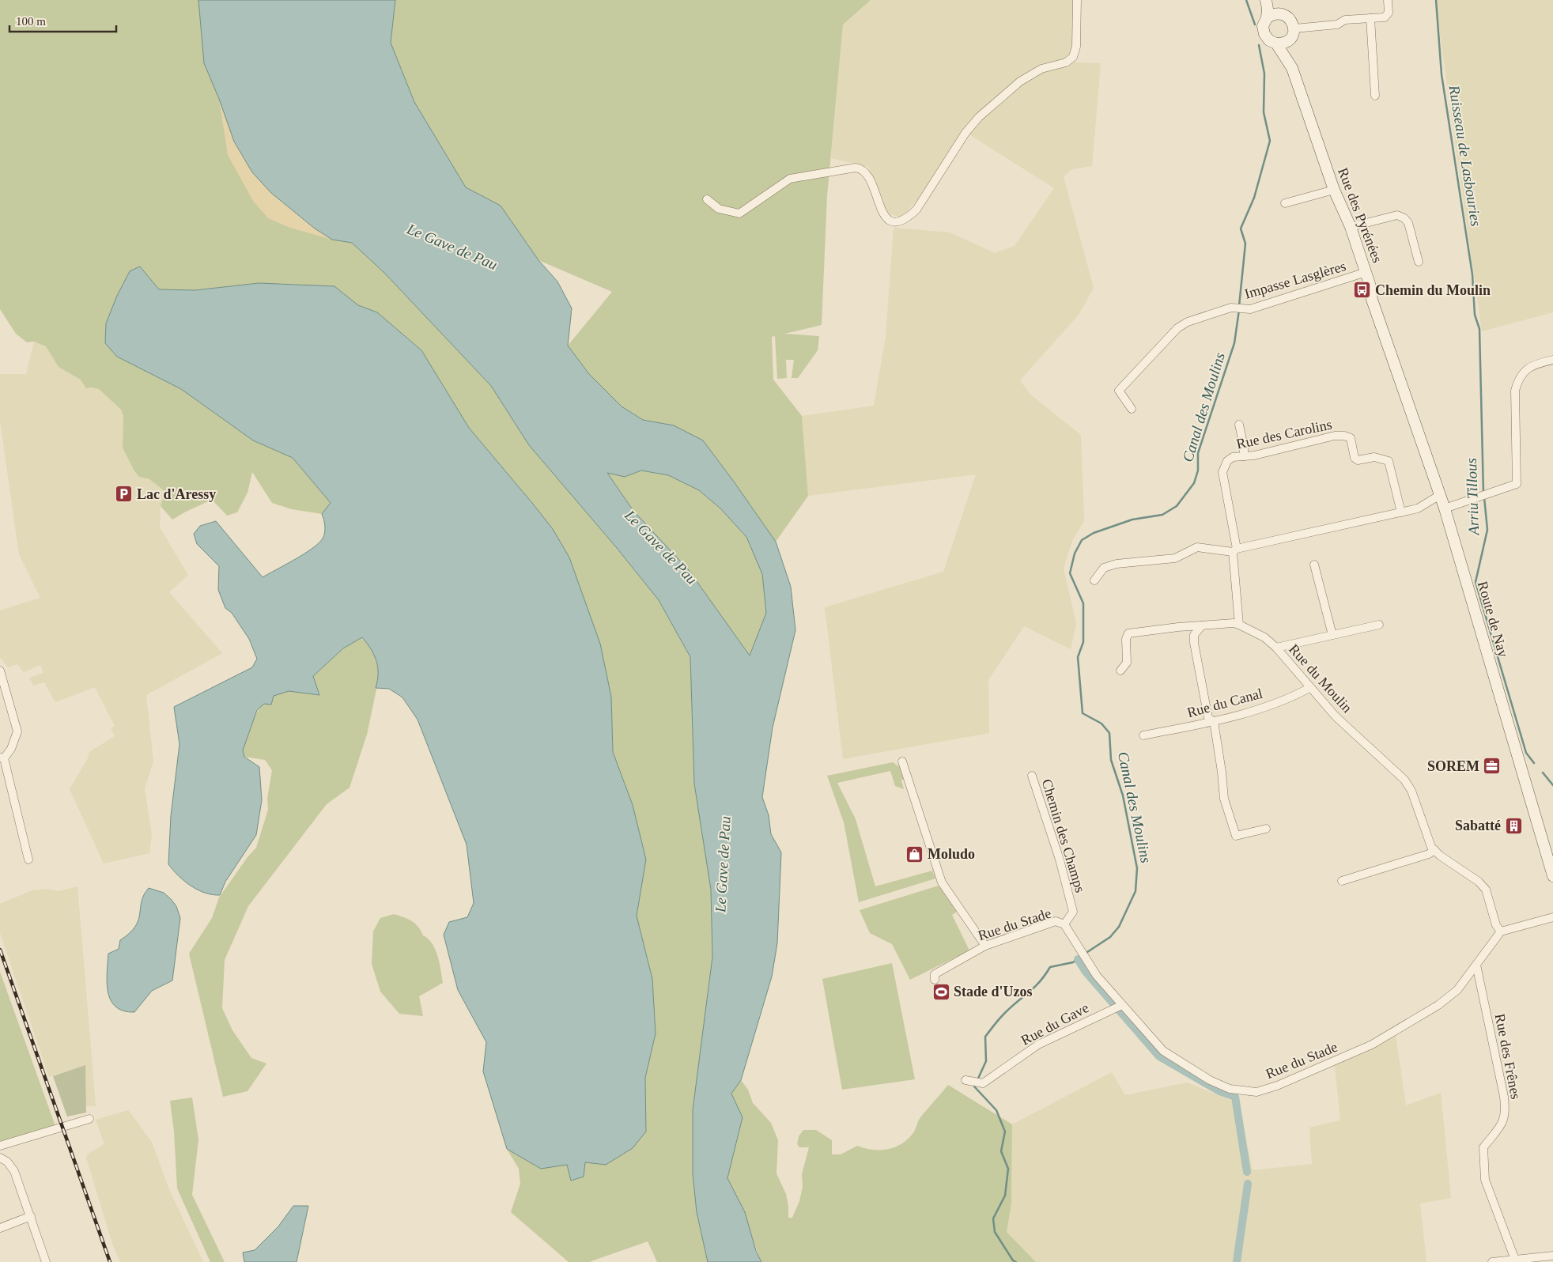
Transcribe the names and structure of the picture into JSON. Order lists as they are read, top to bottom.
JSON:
{
  "streets": {
    "main road": ["Rue des Pyrénées", "Route de Nay"],
    "street": [
      "Impasse Lasglères",
      "Rue des Carolins",
      "Rue du Moulin",
      "Rue du Canal",
      "Chemin des Champs",
      "Rue du Stade",
      "Rue du Gave",
      "Rue des Frênes"
    ]
  },
  "crossings": [
    ["Rue des Pyrénées", "Impasse Lasglères"],
    ["Rue des Pyrénées", "Route de Nay"],
    ["Rue du Moulin", "Rue du Canal"],
    ["Rue du Moulin", "Rue du Stade"],
    ["Chemin des Champs", "Rue du Stade"],
    ["Rue du Stade", "Rue du Gave"],
    ["Rue du Stade", "Rue des Frênes"]
  ],
  "water": [
    "Ruisseau de Lasbouries",
    "Le Gave de Pau",
    "Canal des Moulins",
    "Arriu Tillous"
  ],
  "places": {
    "bus stop": ["Chemin du Moulin"],
    "parking": ["Lac d'Aressy"],
    "office": ["SOREM"],
    "building": ["Sabatté"],
    "shop": ["Moludo"],
    "sports": ["Stade d'Uzos"]
  },
  "scale_bar": "100 m"
}
